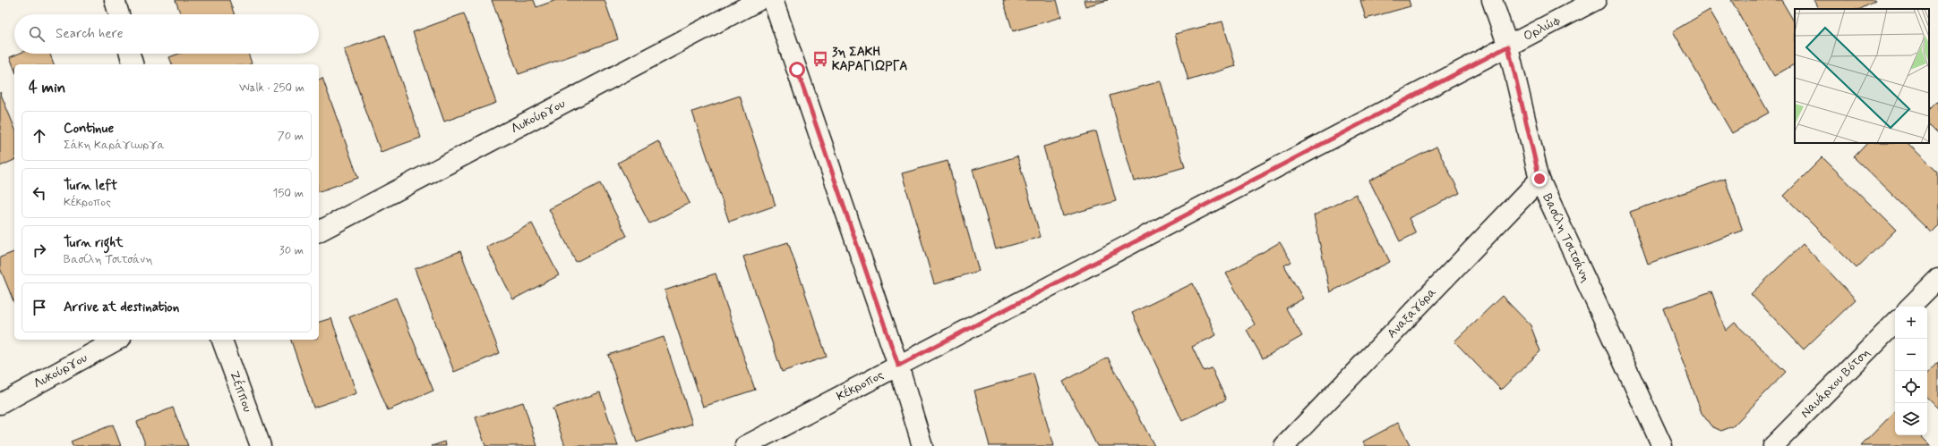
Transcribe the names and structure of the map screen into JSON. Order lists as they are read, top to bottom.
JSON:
{
  "streets": {
    "street": [
      "Ορλώφ",
      "Λυκούργου",
      "Βασίλη Τσιτσάνη",
      "Αναξαγόρα",
      "Ναυάρχου Βότση",
      "Κέκροπος",
      "Ζέππου"
    ]
  },
  "crossings": [
    ["Ορλώφ", "Βασίλη Τσιτσάνη"],
    ["Ορλώφ", "Κέκροπος"],
    ["Βασίλη Τσιτσάνη", "Αναξαγόρα"],
    ["Βασίλη Τσιτσάνη", "Κέκροπος"]
  ],
  "places": {
    "bus stop": ["3η ΣΑΚΗ ΚΑΡΑΓΙΩΡΓΑ"]
  },
  "page": {
    "search": "Search here",
    "heading": ["4 min", "Walk · 250 m"],
    "list": [
      ["Continue", "Σάκη Καράγιωργα", "70 m"],
      ["Turn left", "Κέκροπος", "150 m"],
      ["Turn right", "Βασίλη Τσιτσάνη", "30 m"],
      "Arrive at destination"
    ],
    "map_buttons": ["+", "−"]
  }
}
